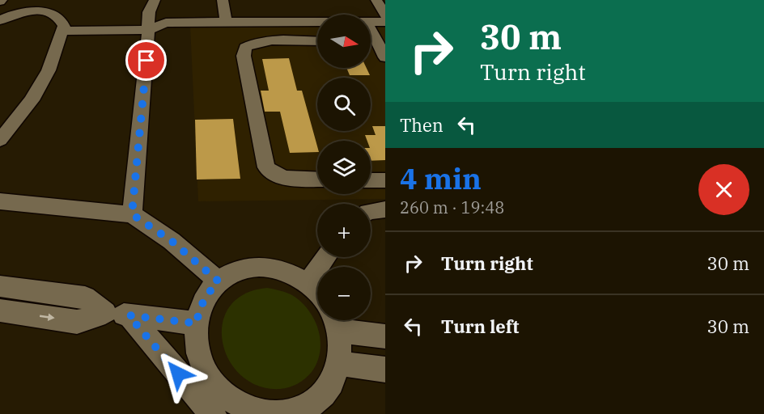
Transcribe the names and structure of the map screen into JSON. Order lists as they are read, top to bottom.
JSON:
{
  "north": "right",
  "page": {
    "turn": ["30 m", "Turn right"],
    "map_buttons": ["+", "−"],
    "then": "Then",
    "heading": ["4 min", "260 m · 19:48"],
    "list": [
      {
        "name": "Turn right",
        "value": "30 m"
      },
      {
        "name": "Turn left",
        "value": "30 m"
      }
    ]
  }
}
